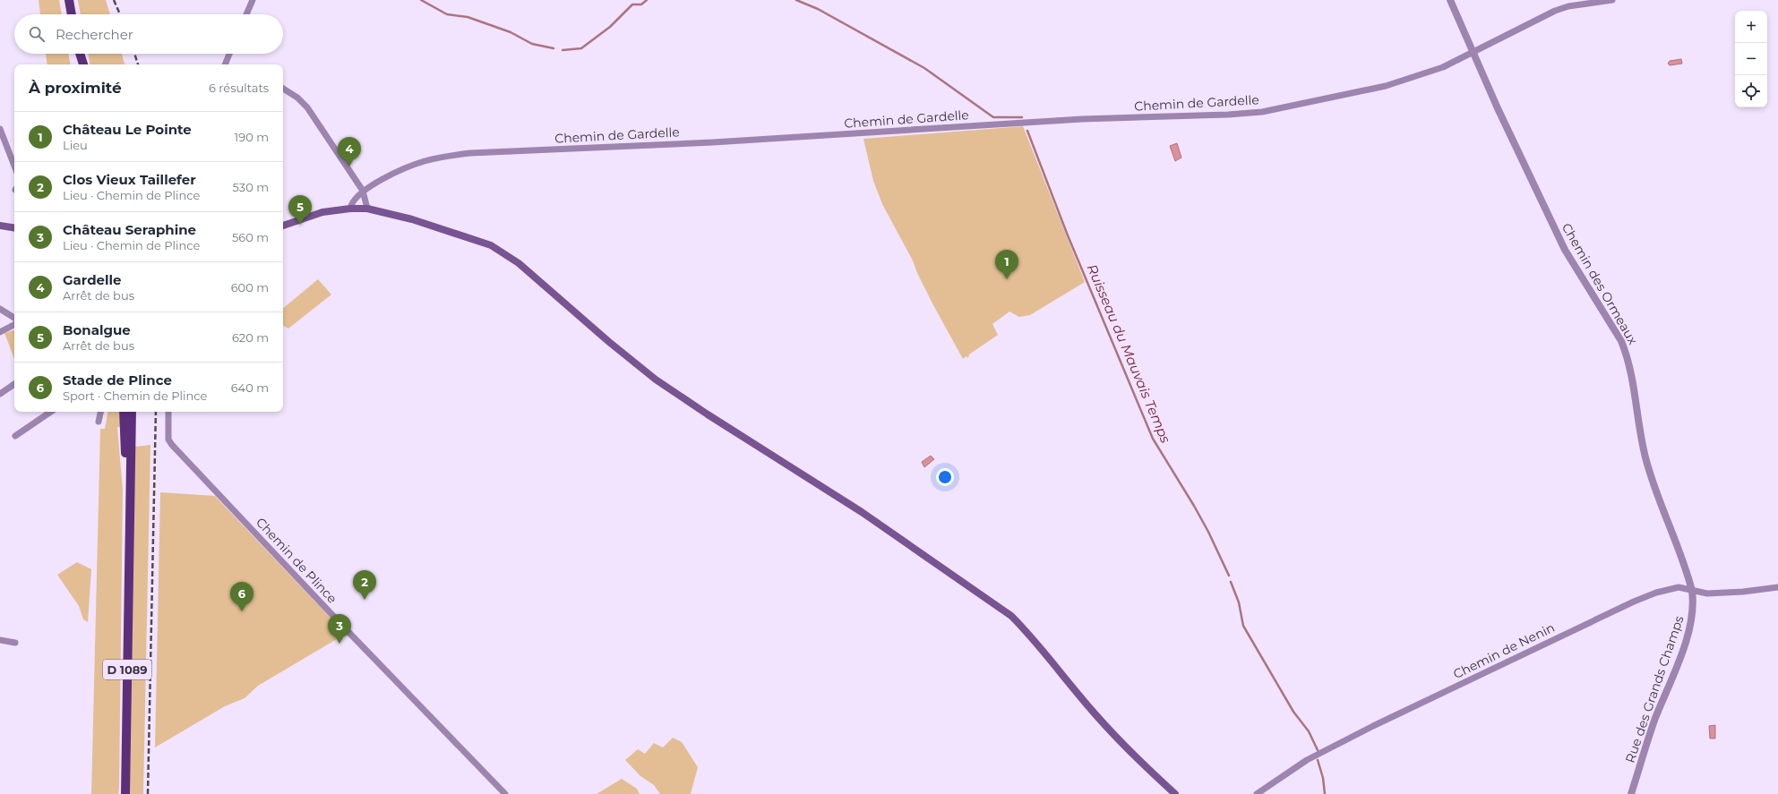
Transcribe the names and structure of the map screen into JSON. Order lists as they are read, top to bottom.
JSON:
{
  "streets": {
    "main road": ["D 1089"],
    "street": [
      "Chemin de Gardelle",
      "Chemin des Ormeaux",
      "Chemin de Plince",
      "Chemin de Nenin",
      "Rue des Grands Champs"
    ]
  },
  "crossings": [
    ["Chemin de Gardelle", "Chemin des Ormeaux"],
    ["Chemin des Ormeaux", "Chemin de Nenin"],
    ["Chemin des Ormeaux", "Rue des Grands Champs"],
    ["Chemin de Nenin", "Rue des Grands Champs"]
  ],
  "water": ["Ruisseau du Mauvais Temps"],
  "page": {
    "map_buttons": ["+", "−"],
    "search": "Rechercher",
    "heading": ["À proximité", "6 résultats"],
    "list": [
      {
        "mark": "1",
        "name": "Château Le Pointe",
        "note": "Lieu",
        "value": "190 m"
      },
      {
        "mark": "2",
        "name": "Clos Vieux Taillefer",
        "note": "Lieu · Chemin de Plince",
        "value": "530 m"
      },
      {
        "mark": "3",
        "name": "Château Seraphine",
        "note": "Lieu · Chemin de Plince",
        "value": "560 m"
      },
      {
        "mark": "4",
        "name": "Gardelle",
        "note": "Arrêt de bus",
        "value": "600 m"
      },
      {
        "mark": "5",
        "name": "Bonalgue",
        "note": "Arrêt de bus",
        "value": "620 m"
      },
      {
        "mark": "6",
        "name": "Stade de Plince",
        "note": "Sport · Chemin de Plince",
        "value": "640 m"
      }
    ],
    "pins": [
      "4",
      "5",
      "1",
      "2",
      "6",
      "3"
    ]
  }
}
